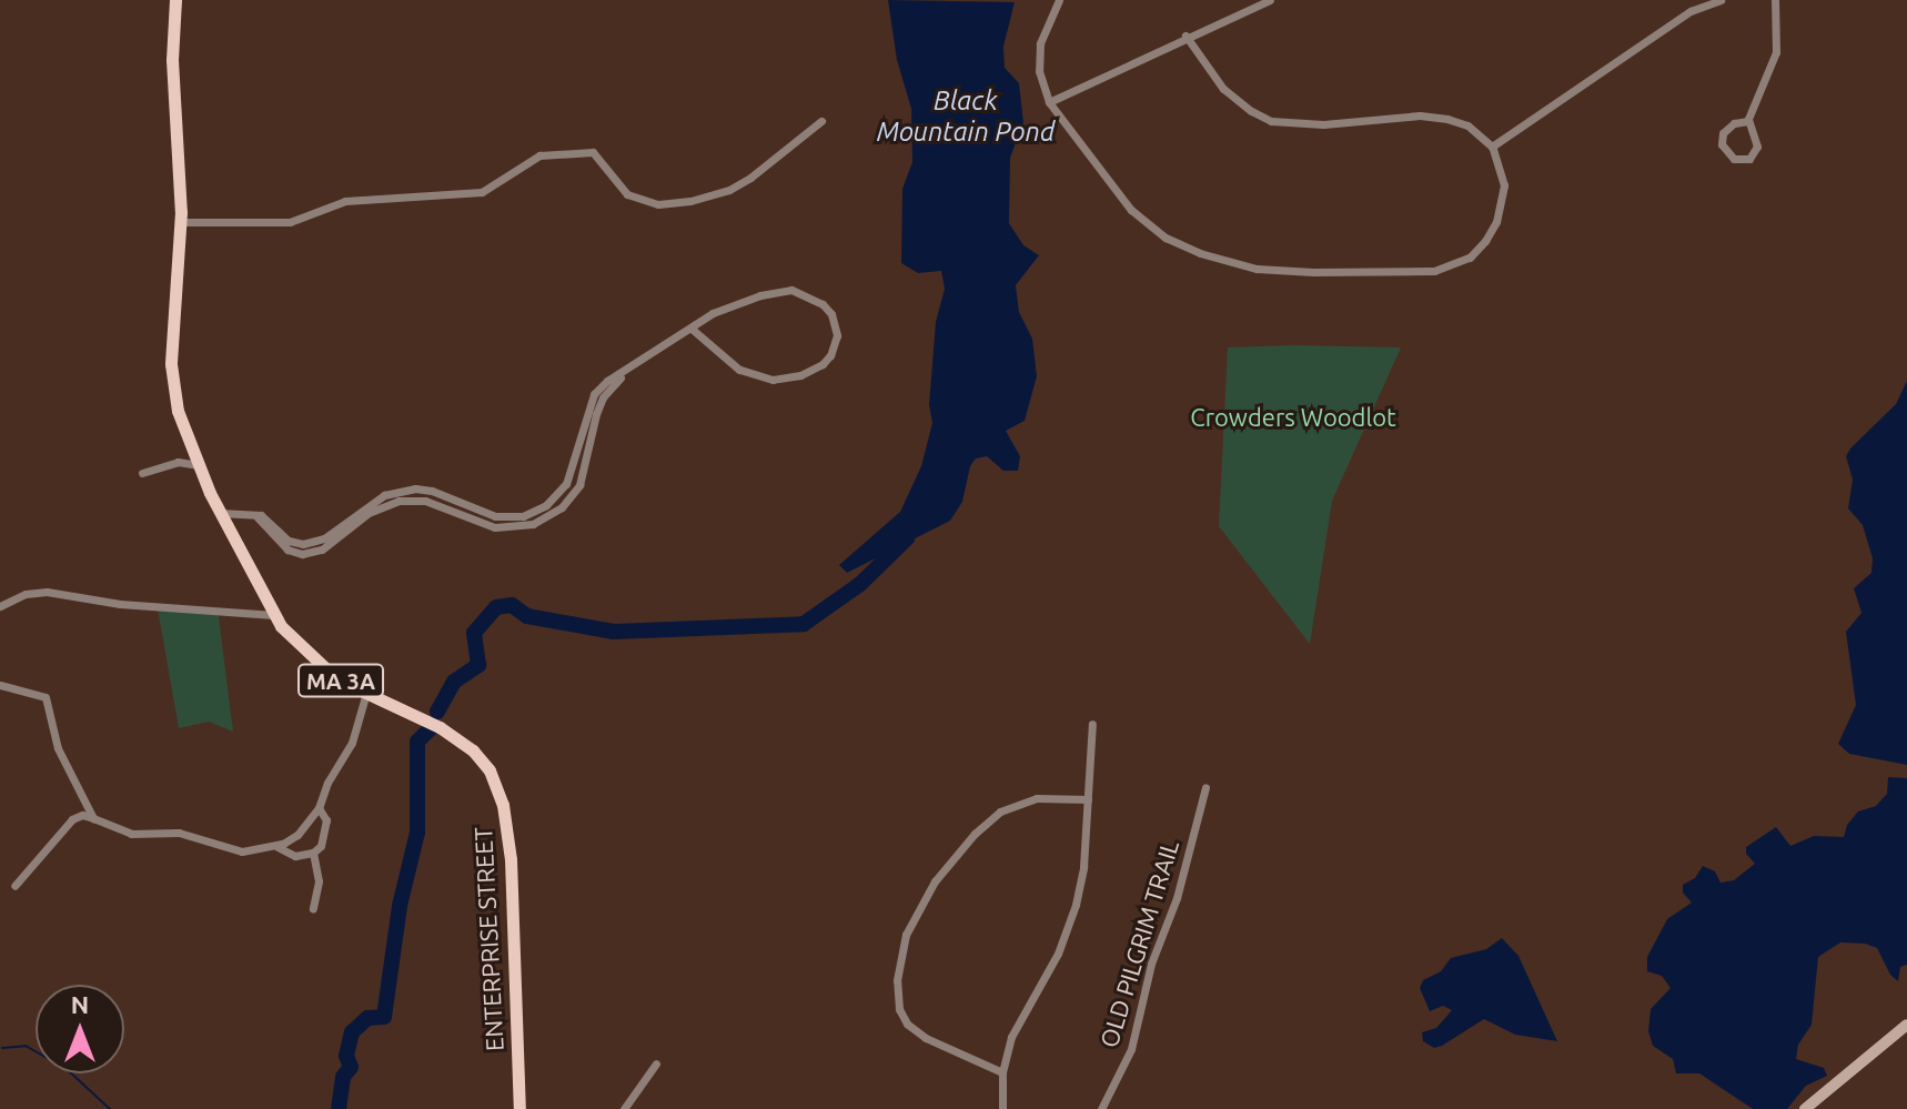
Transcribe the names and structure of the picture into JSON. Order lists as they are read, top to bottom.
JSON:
{
  "streets": {
    "main road": ["MA 3A", "ENTERPRISE STREET"],
    "street": ["OLD PILGRIM TRAIL"]
  },
  "crossings": [
    ["MA 3A", "ENTERPRISE STREET"]
  ],
  "water": ["Black Mountain Pond"],
  "parks": ["Crowders Woodlot"],
  "north": "top"
}
